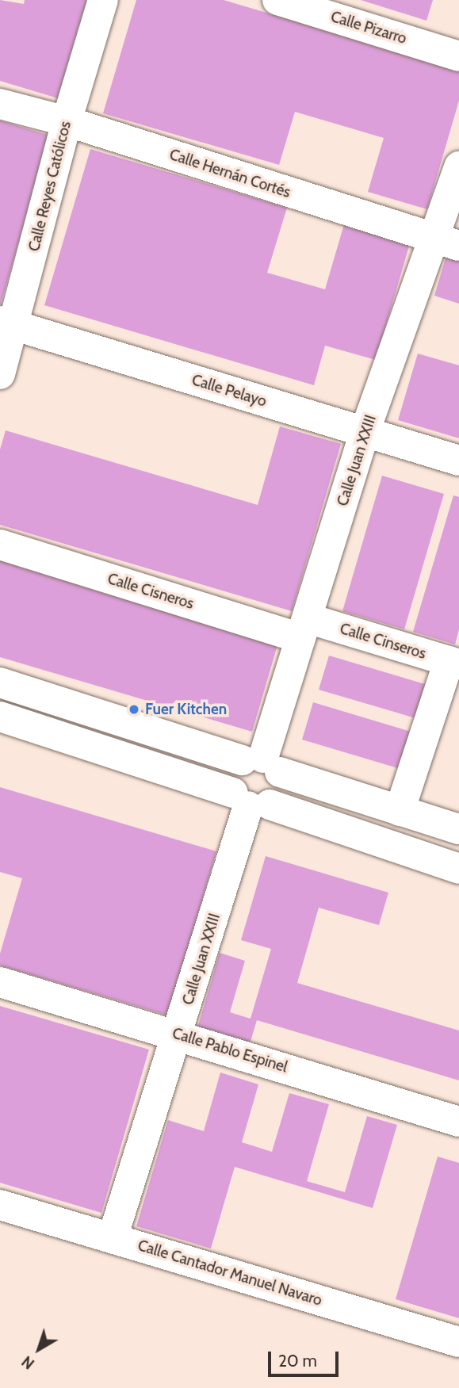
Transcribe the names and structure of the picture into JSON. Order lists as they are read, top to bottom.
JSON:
{
  "streets": {
    "street": [
      "Calle Pizarro",
      "Calle Hernán Cortés",
      "Calle Reyes Católicos",
      "Calle Pelayo",
      "Calle Juan XXIII",
      "Calle Cisneros",
      "Calle Cinseros",
      "Calle Pablo Espinel",
      "Calle Cantador Manuel Navaro"
    ]
  },
  "crossings": [
    ["Calle Hernán Cortés", "Calle Reyes Católicos"],
    ["Calle Hernán Cortés", "Calle Juan XXIII"],
    ["Calle Reyes Católicos", "Calle Pelayo"],
    ["Calle Pelayo", "Calle Juan XXIII"],
    ["Calle Juan XXIII", "Calle Cisneros"],
    ["Calle Juan XXIII", "Calle Cinseros"],
    ["Calle Juan XXIII", "Calle Pablo Espinel"],
    ["Calle Juan XXIII", "Calle Cantador Manuel Navaro"],
    ["Calle Cisneros", "Calle Cinseros"]
  ],
  "places": ["Fuer Kitchen"],
  "scale_bar": "20 m",
  "north": "bottom left"
}
